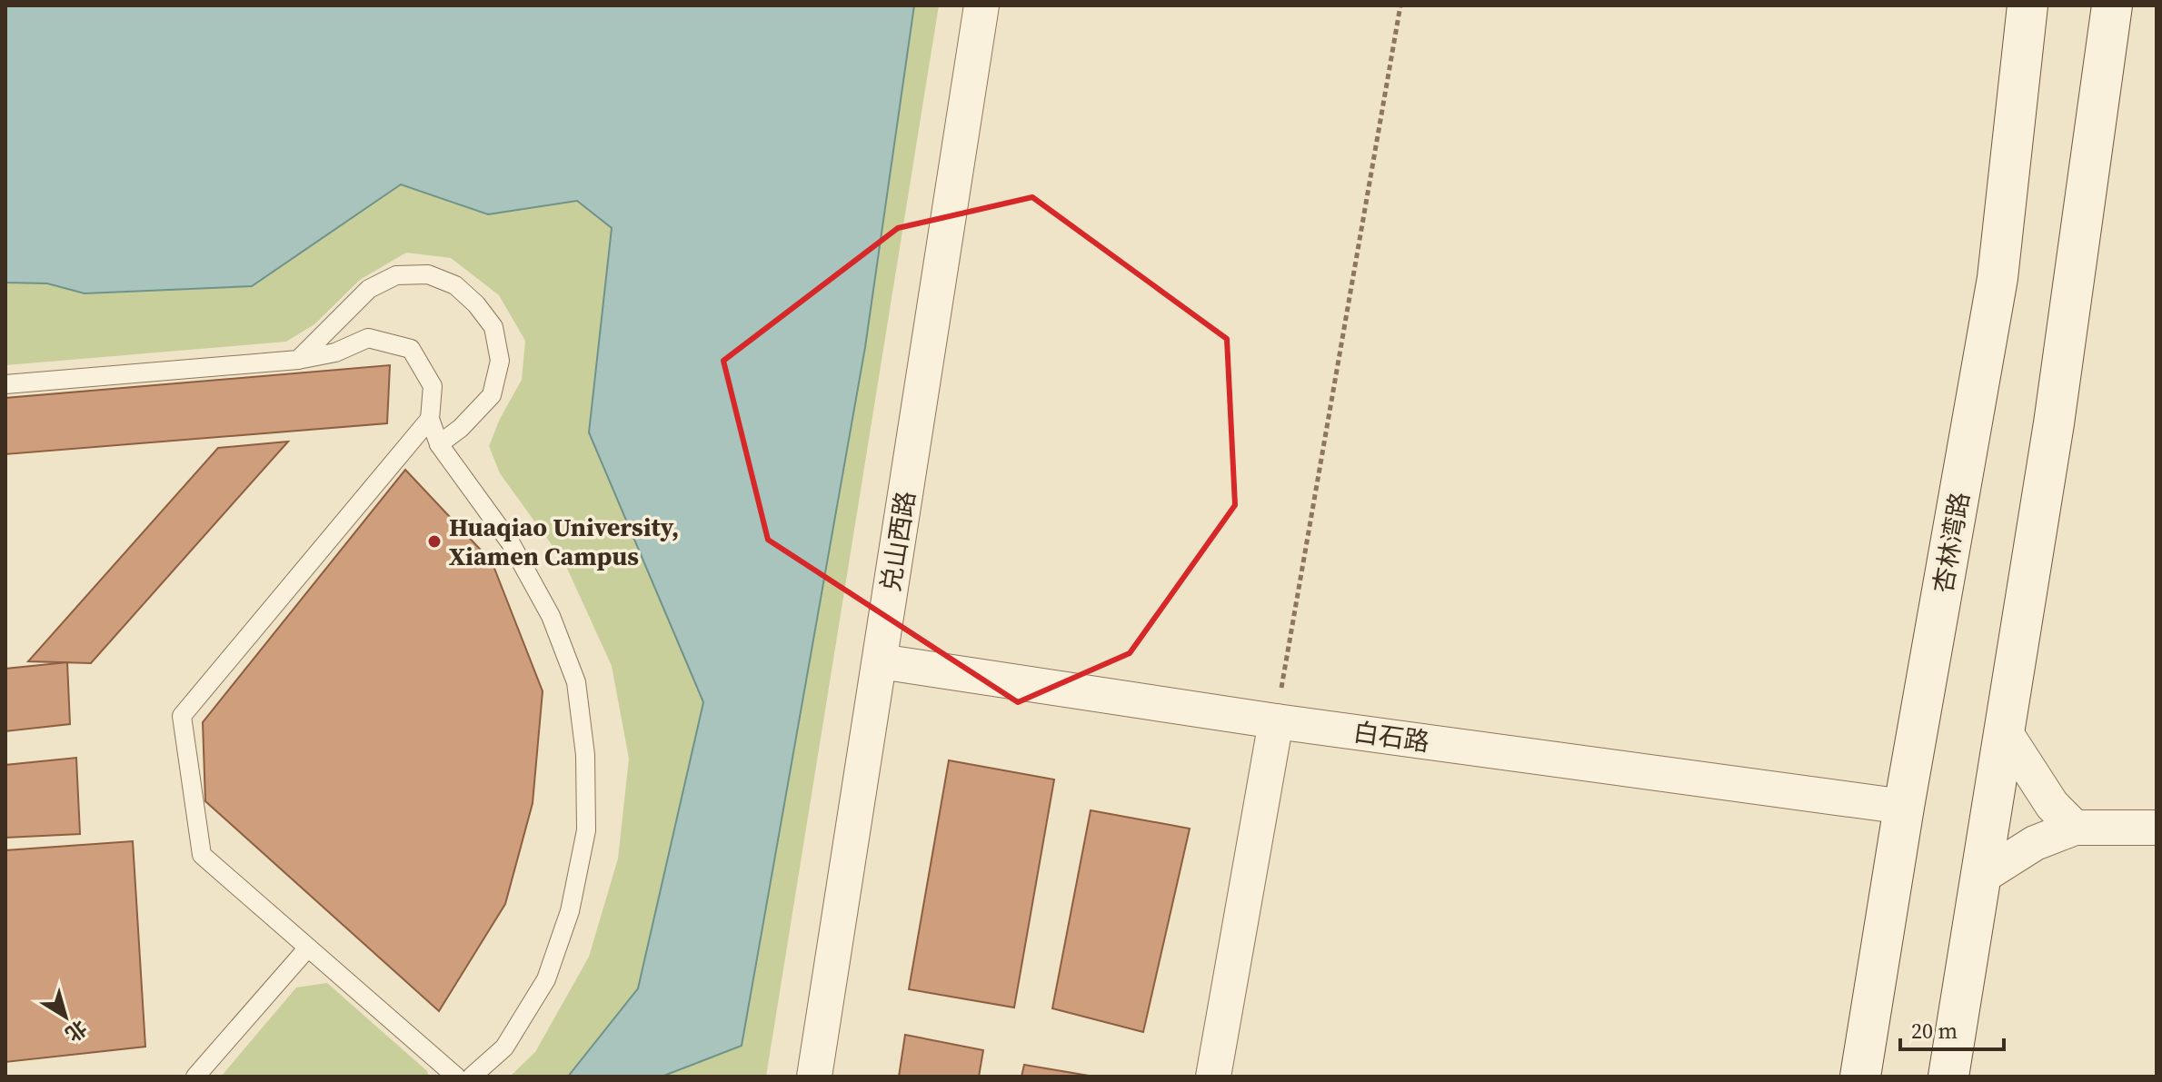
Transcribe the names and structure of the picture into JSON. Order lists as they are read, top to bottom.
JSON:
{
  "streets": {
    "main road": ["杏林湾路"],
    "street": ["兑山西路", "白石路"]
  },
  "crossings": [
    ["兑山西路", "白石路"],
    ["杏林湾路", "白石路"]
  ],
  "places": ["Huaqiao University, Xiamen Campus"],
  "scale_bar": "20 m",
  "north": "bottom right"
}
